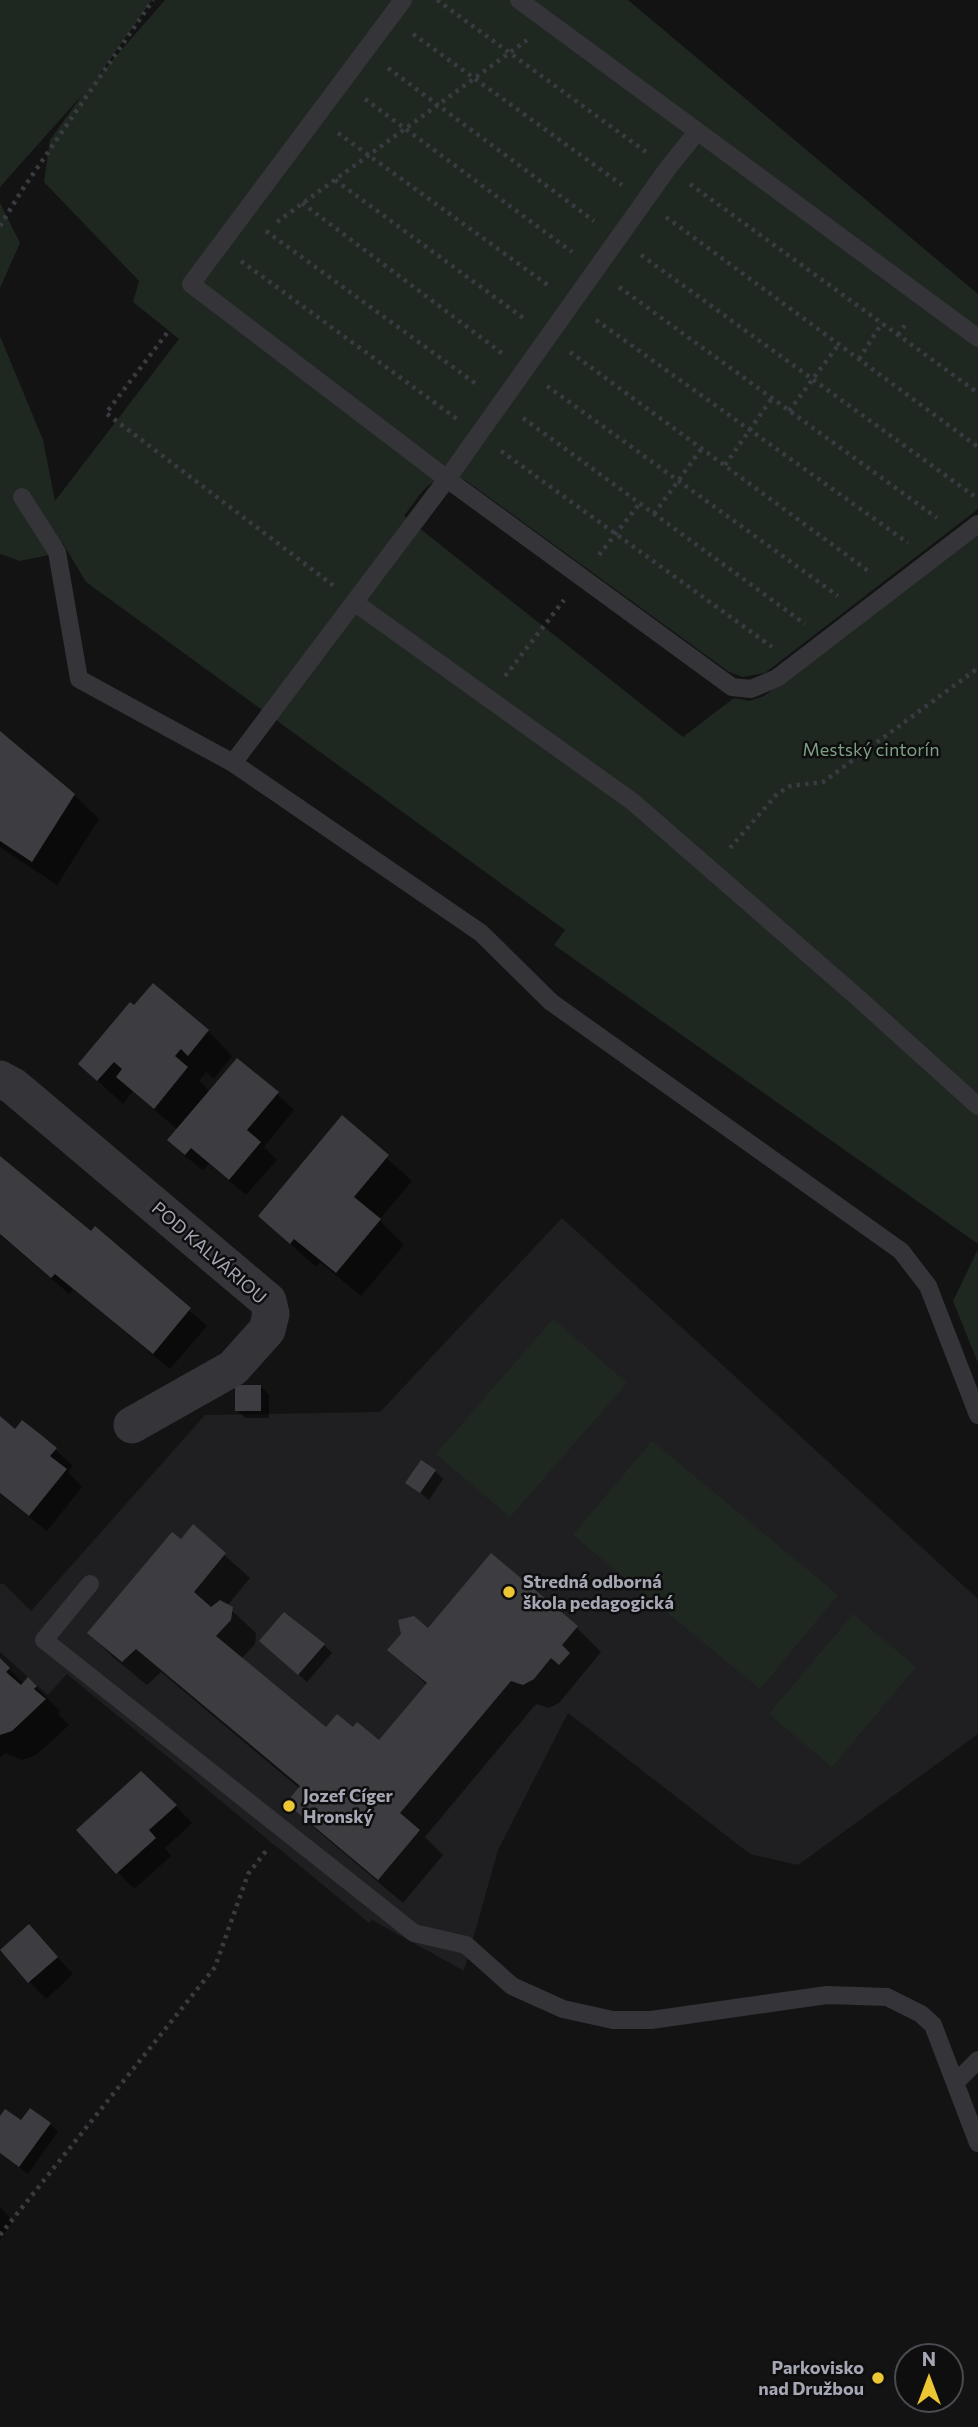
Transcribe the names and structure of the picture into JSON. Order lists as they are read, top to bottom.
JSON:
{
  "streets": {
    "street": ["POD KALVÁRIOU"]
  },
  "parks": ["Mestský cintorín"],
  "places": ["Stredná odborná škola pedagogická", "Jozef Cíger Hronský", "Parkovisko nad Družbou"],
  "north": "top"
}
